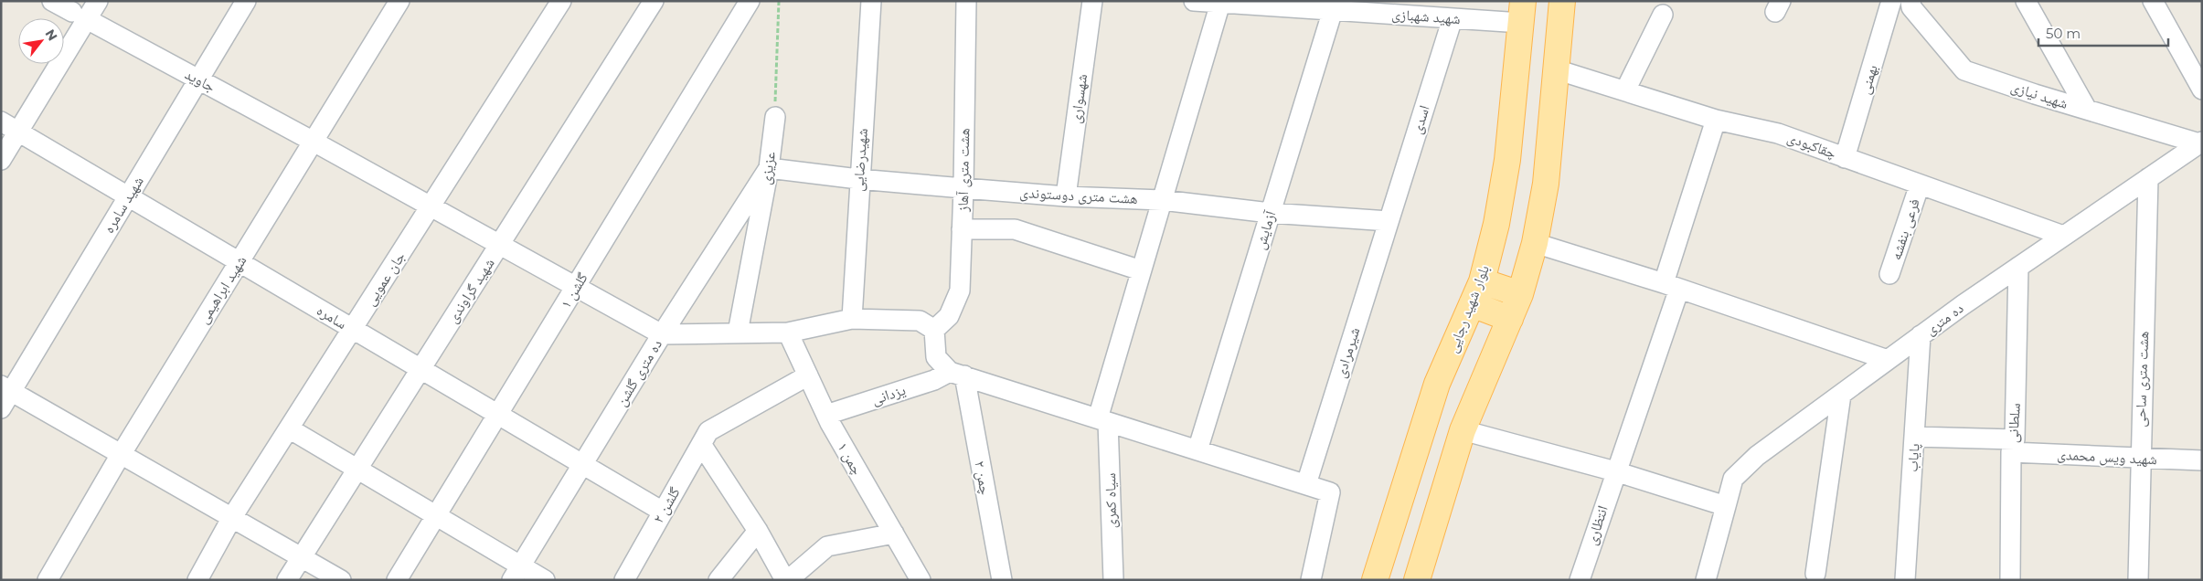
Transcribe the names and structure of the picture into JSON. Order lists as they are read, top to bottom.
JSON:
{
  "streets": {
    "main road": ["بلوار شهید رجایی"],
    "street": [
      "شهید شهبازی",
      "بهمنی",
      "جاوید",
      "شهید نیازی",
      "شهسواری",
      "اسدی",
      "چقاکبودی",
      "شهیدرضایی",
      "عزیزی",
      "هشت متری آهاز",
      "هشت متری دوستوندی",
      "شهید سامره",
      "فرعی بنفشه",
      "آزمایش",
      "جان عمویی",
      "شهید ابراهیمی",
      "شهید گراوندی",
      "گلشن ۱",
      "سامره",
      "ده متری",
      "شیرمرادی",
      "ده متری گلشن",
      "هشت متری ساحی",
      "یزدانی",
      "سلطانی",
      "شهید ویس محمدی",
      "پایاب",
      "چمن ۱",
      "چمن ۲",
      "سیاه کمری",
      "گلشن ۲",
      "انتظاری"
    ]
  },
  "crossings": [
    ["شهید شهبازی", "اسدی"],
    ["شهید شهبازی", "آزمایش"],
    ["شهید شهبازی", "بلوار شهید رجایی"],
    ["شهید شهبازی", "سیاه کمری"],
    ["بهمنی", "چقاکبودی"],
    ["جاوید", "شهید سامره"],
    ["جاوید", "جان عمویی"],
    ["جاوید", "شهید ابراهیمی"],
    ["جاوید", "شهید گراوندی"],
    ["جاوید", "گلشن ۱"],
    ["جاوید", "ده متری گلشن"],
    ["شهید نیازی", "ده متری"],
    ["شهسواری", "هشت متری دوستوندی"],
    ["اسدی", "هشت متری دوستوندی"],
    ["اسدی", "شیرمرادی"],
    ["چقاکبودی", "فرعی بنفشه"],
    ["چقاکبودی", "ده متری"],
    ["چقاکبودی", "انتظاری"],
    ["شهیدرضایی", "هشت متری دوستوندی"],
    ["عزیزی", "هشت متری دوستوندی"],
    ["عزیزی", "ده متری گلشن"],
    ["هشت متری آهاز", "هشت متری دوستوندی"],
    ["هشت متری دوستوندی", "آزمایش"],
    ["هشت متری دوستوندی", "شیرمرادی"],
    ["هشت متری دوستوندی", "ده متری گلشن"],
    ["هشت متری دوستوندی", "سیاه کمری"],
    ["شهید سامره", "سامره"],
    ["جان عمویی", "سامره"],
    ["شهید ابراهیمی", "سامره"],
    ["شهید گراوندی", "سامره"],
    ["گلشن ۱", "سامره"],
    ["سامره", "ده متری گلشن"],
    ["سامره", "گلشن ۲"],
    ["ده متری", "هشت متری ساحی"],
    ["ده متری", "سلطانی"],
    ["ده متری", "پایاب"],
    ["هشت متری ساحی", "شهید ویس محمدی"],
    ["یزدانی", "چمن ۱"],
    ["یزدانی", "چمن ۲"],
    ["سلطانی", "شهید ویس محمدی"],
    ["شهید ویس محمدی", "پایاب"]
  ],
  "scale_bar": "50 m",
  "north": "top right"
}
